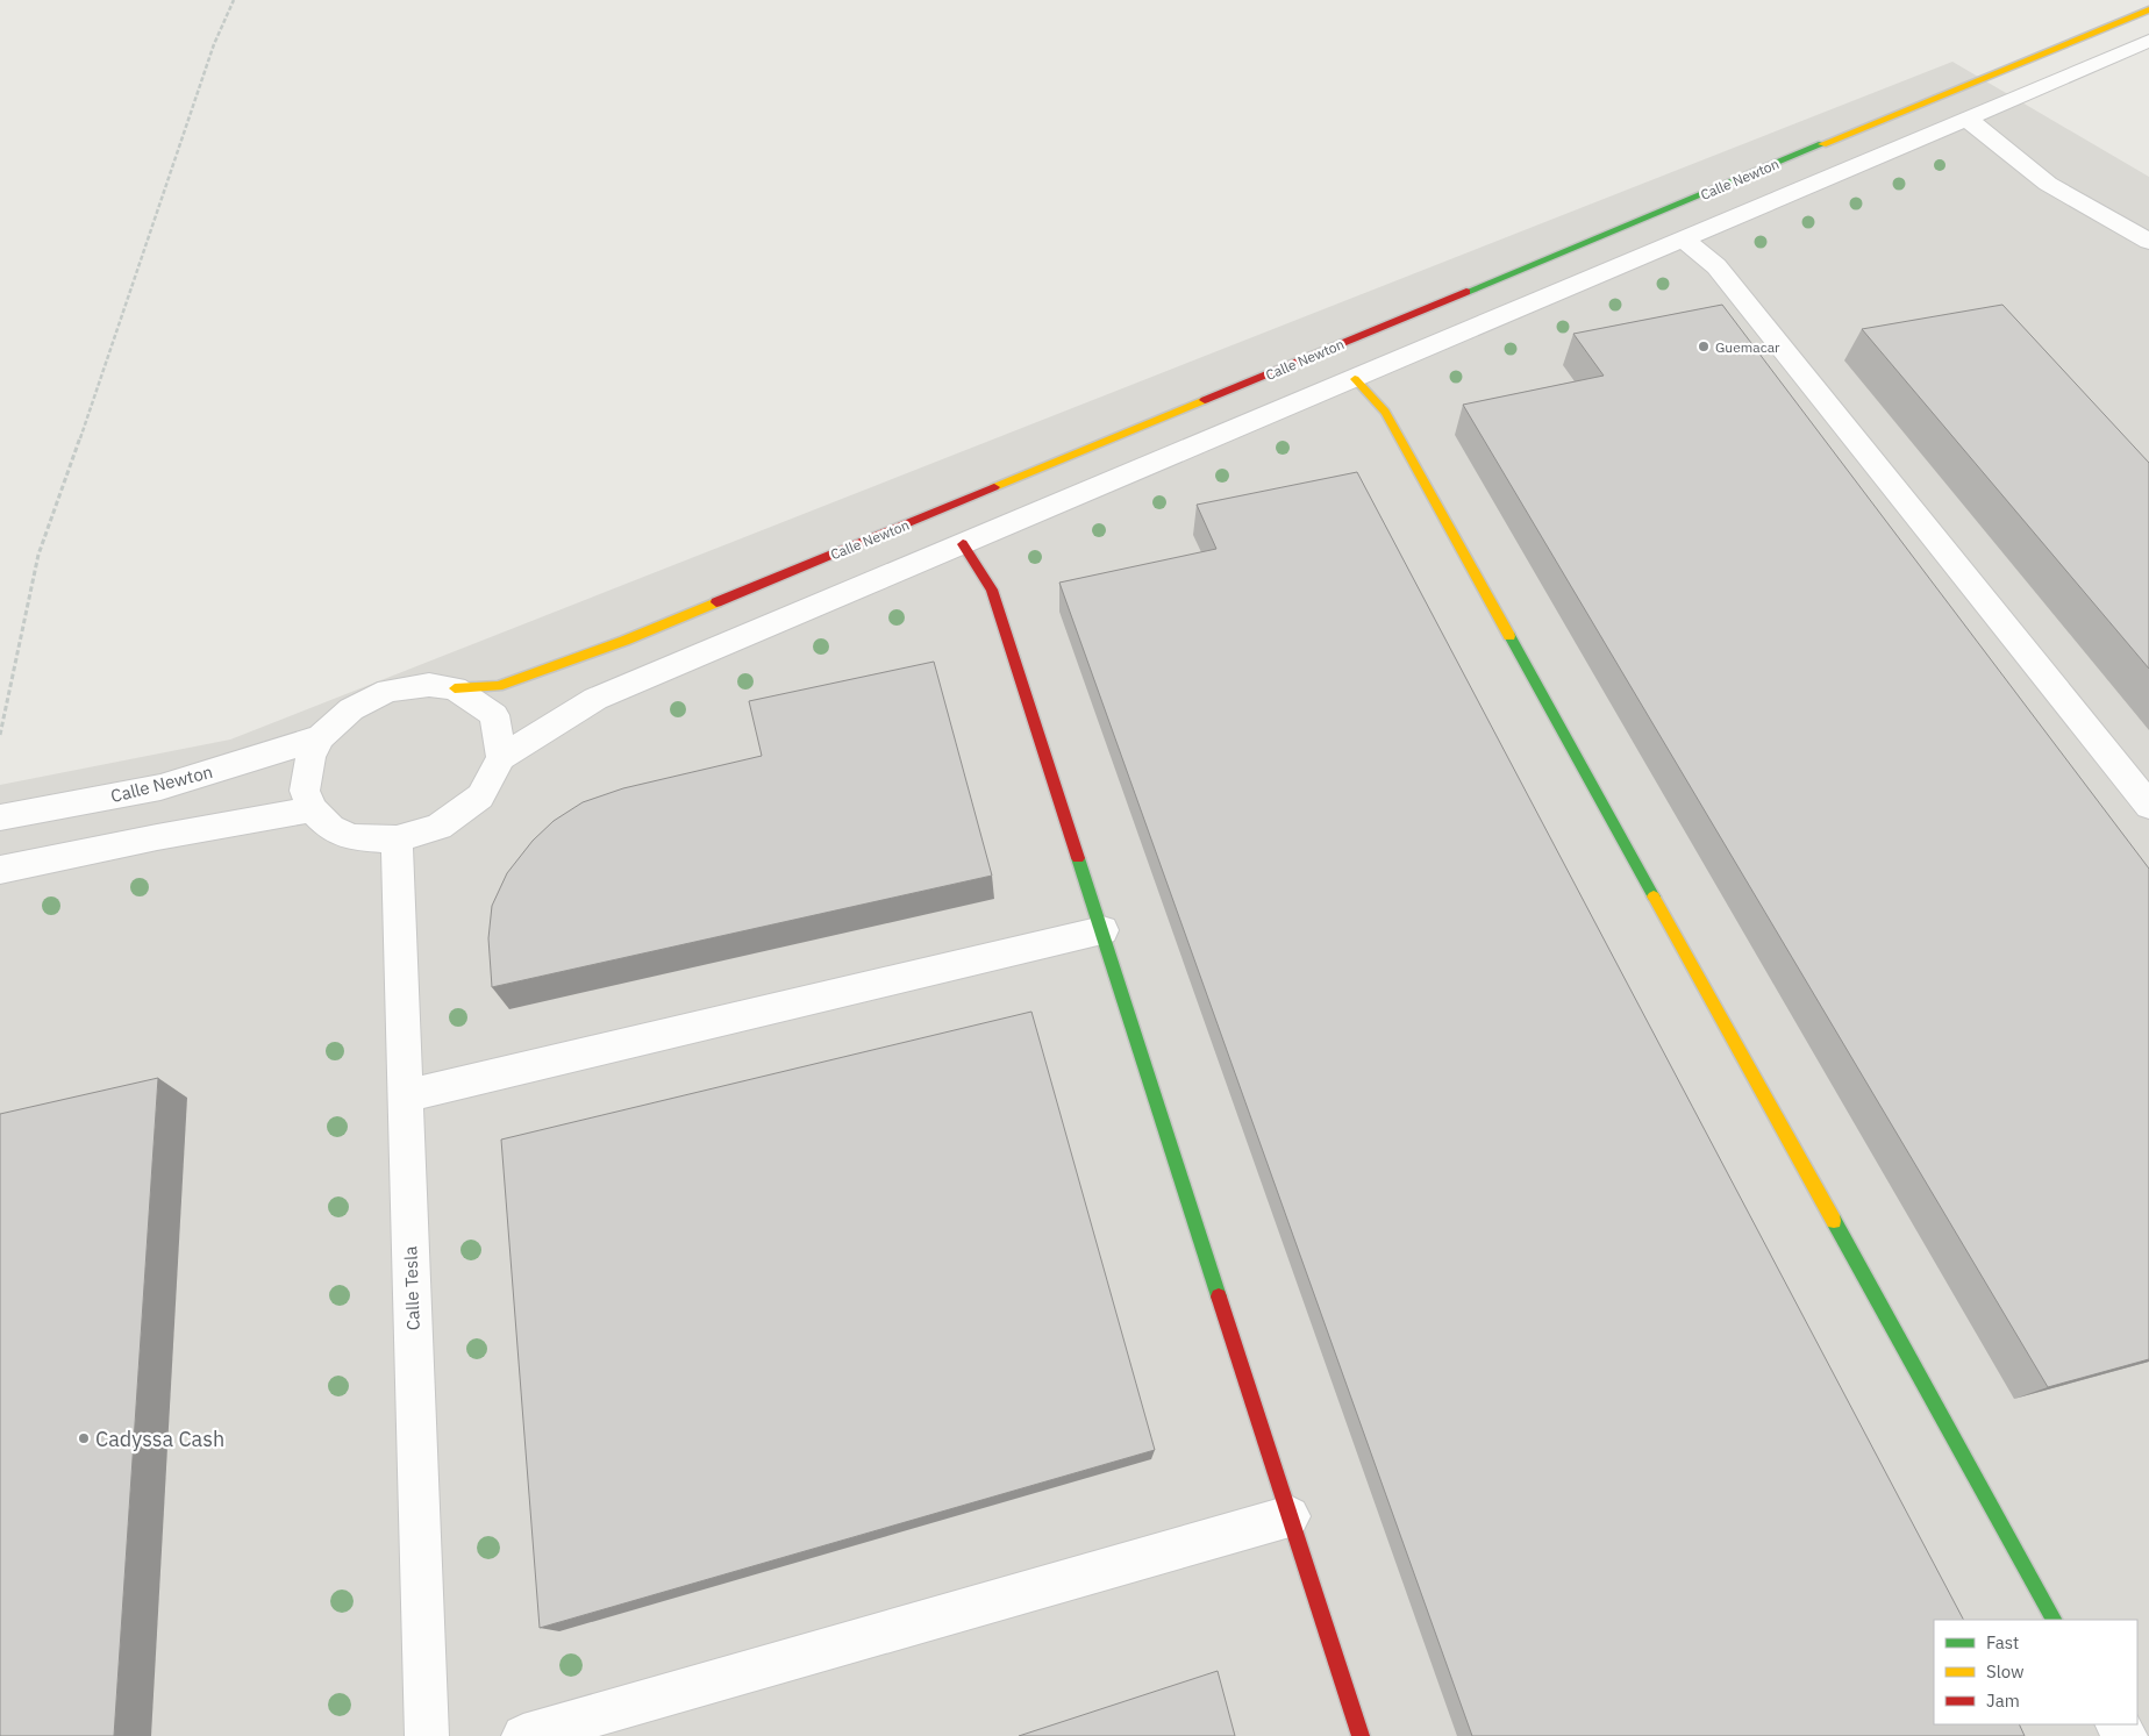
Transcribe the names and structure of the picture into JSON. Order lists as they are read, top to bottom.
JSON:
{
  "streets": {
    "street": ["Calle Newton", "Calle Tesla"]
  },
  "crossings": [
    ["Calle Newton", "Calle Tesla"]
  ],
  "places": ["Guemacar", "Cadyssa Cash"],
  "legend": ["Fast", "Slow", "Jam"]
}
